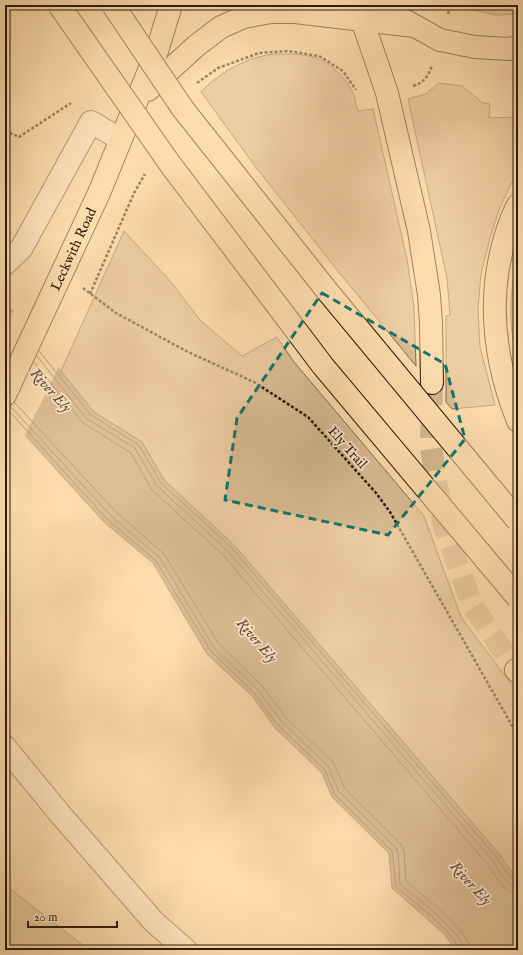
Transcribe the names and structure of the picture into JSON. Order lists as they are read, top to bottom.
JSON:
{
  "streets": {
    "main road": ["Leckwith Road"],
    "path": ["Ely Trail"]
  },
  "crossings": [
    ["Leckwith Road", "Ely Trail"]
  ],
  "water": ["River Ely"],
  "scale_bar": "20 m"
}
